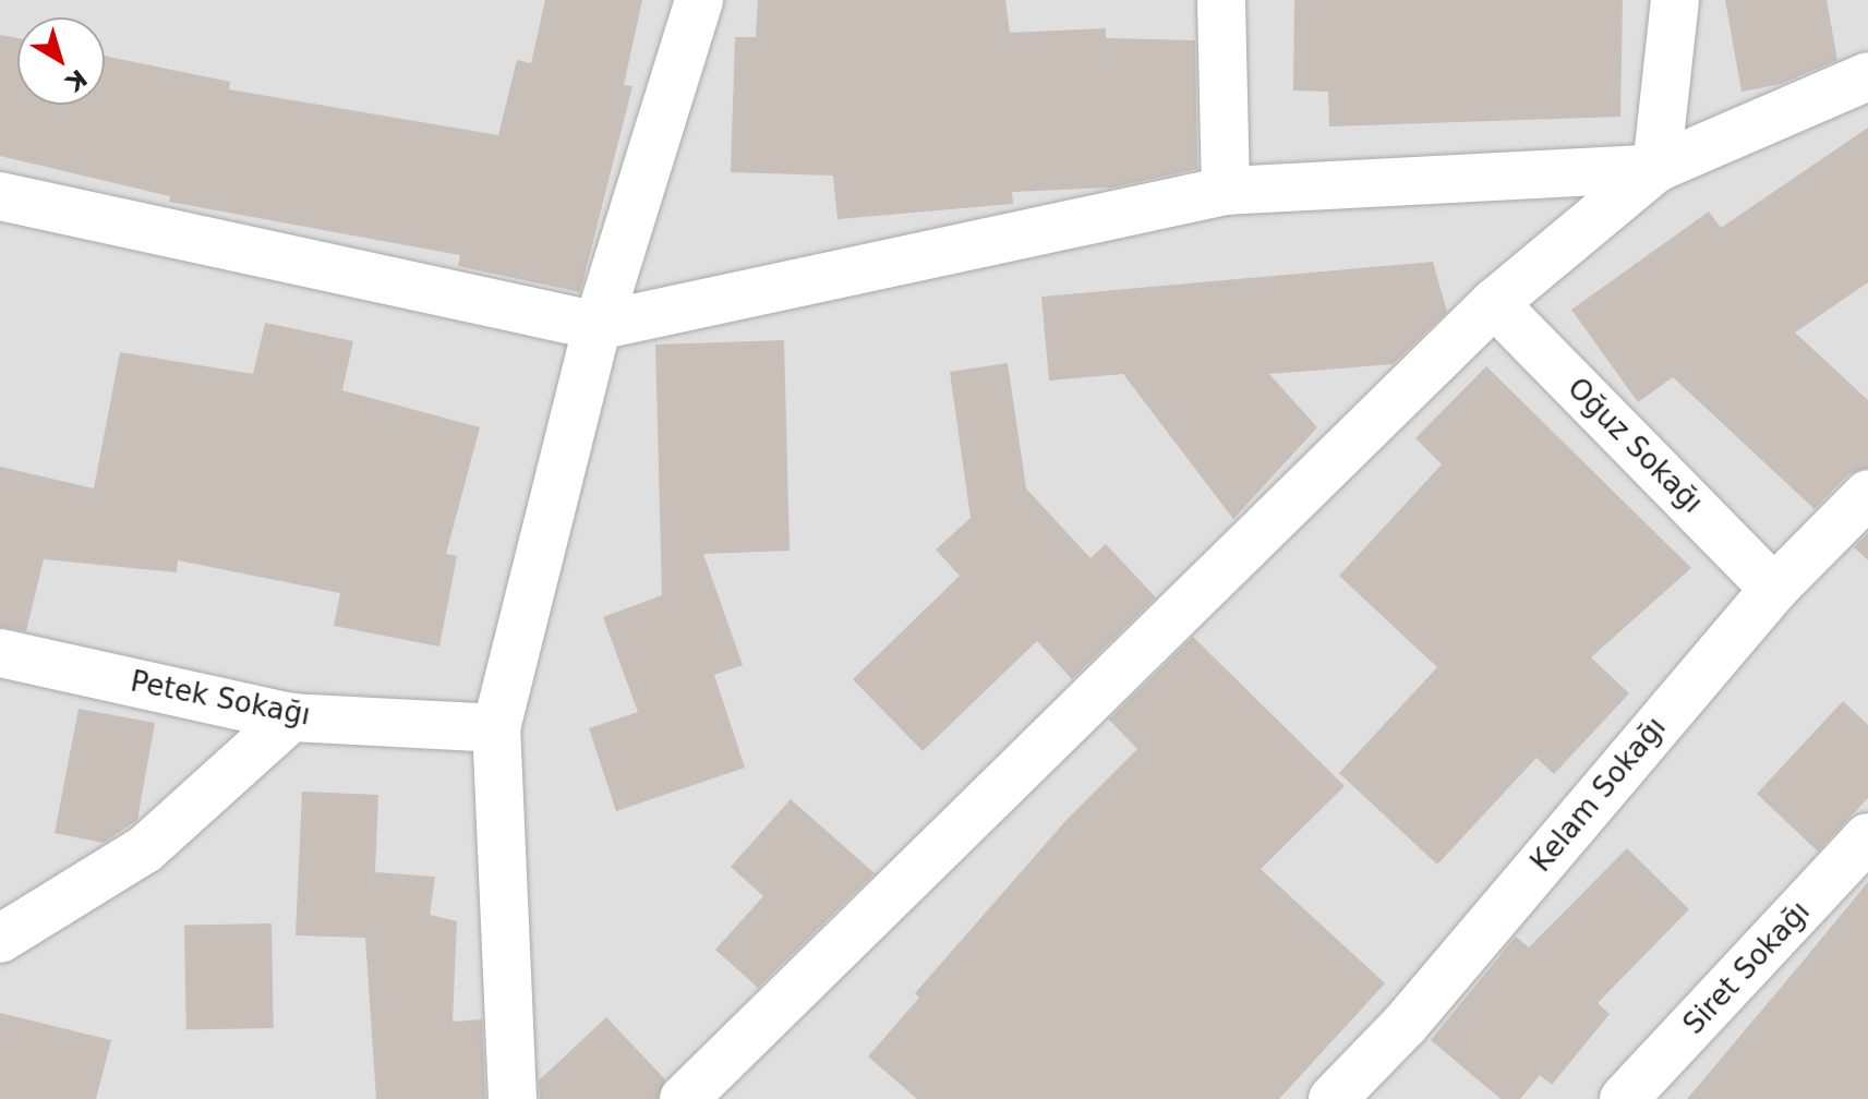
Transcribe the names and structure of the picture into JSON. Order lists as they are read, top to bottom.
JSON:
{
  "streets": {
    "street": [
      "Oğuz Sokağı",
      "Petek Sokağı",
      "Kelam Sokağı",
      "Siret Sokağı"
    ]
  },
  "crossings": [
    ["Oğuz Sokağı", "Kelam Sokağı"]
  ],
  "north": "bottom right"
}
